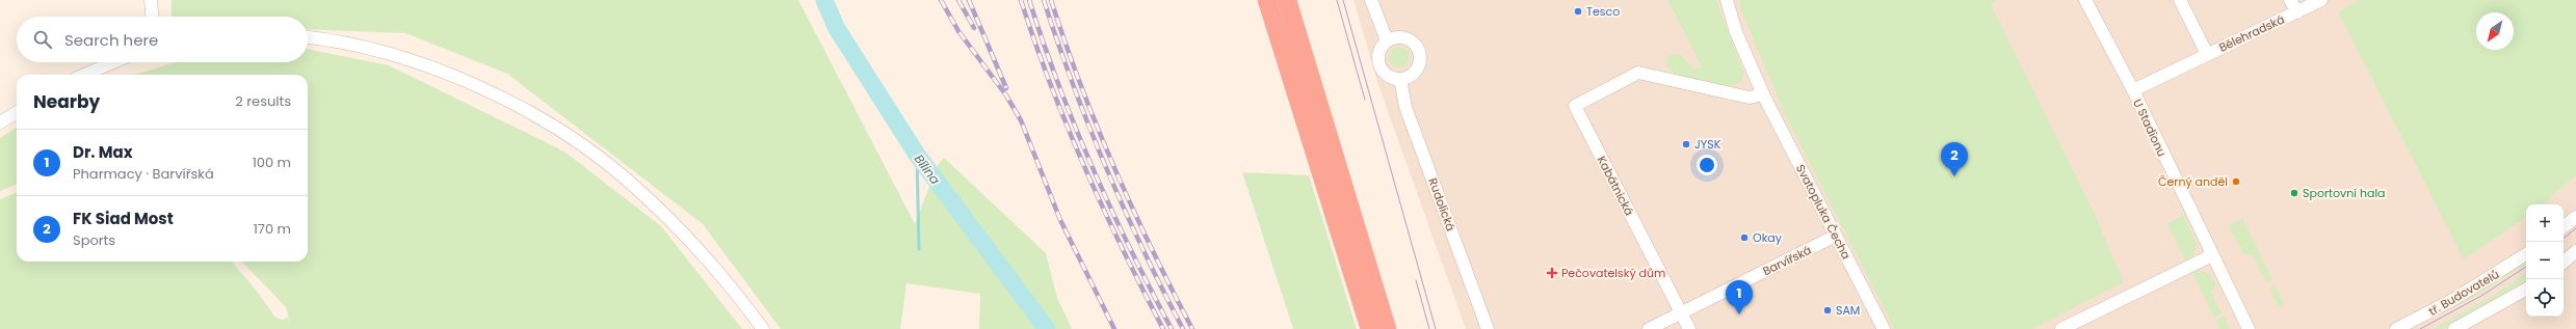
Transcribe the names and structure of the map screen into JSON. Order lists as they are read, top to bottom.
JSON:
{
  "streets": {
    "street": [
      "Bělehradská",
      "U Stadionu",
      "Kabátnická",
      "Rudolická",
      "Svatopluka Čecha",
      "Barvířská",
      "tř. Budovatelů"
    ]
  },
  "crossings": [
    ["Bělehradská", "U Stadionu"],
    ["Kabátnická", "Svatopluka Čecha"],
    ["Kabátnická", "Barvířská"],
    ["Svatopluka Čecha", "Barvířská"]
  ],
  "water": ["Bílina"],
  "places": {
    "other": [
      "Tesco",
      "JYSK",
      "Černý anděl",
      "Sportovní hala",
      "Okay",
      "SAM"
    ],
    "health": ["Pečovatelský dům"]
  },
  "north": "bottom left",
  "page": {
    "search": "Search here",
    "heading": ["Nearby", "2 results"],
    "list": [
      {
        "mark": "1",
        "name": "Dr. Max",
        "note": "Pharmacy · Barvířská",
        "value": "100 m"
      },
      {
        "mark": "2",
        "name": "FK Siad Most",
        "note": "Sports",
        "value": "170 m"
      }
    ],
    "pins": ["2", "1"],
    "map_buttons": ["+", "−"]
  }
}
